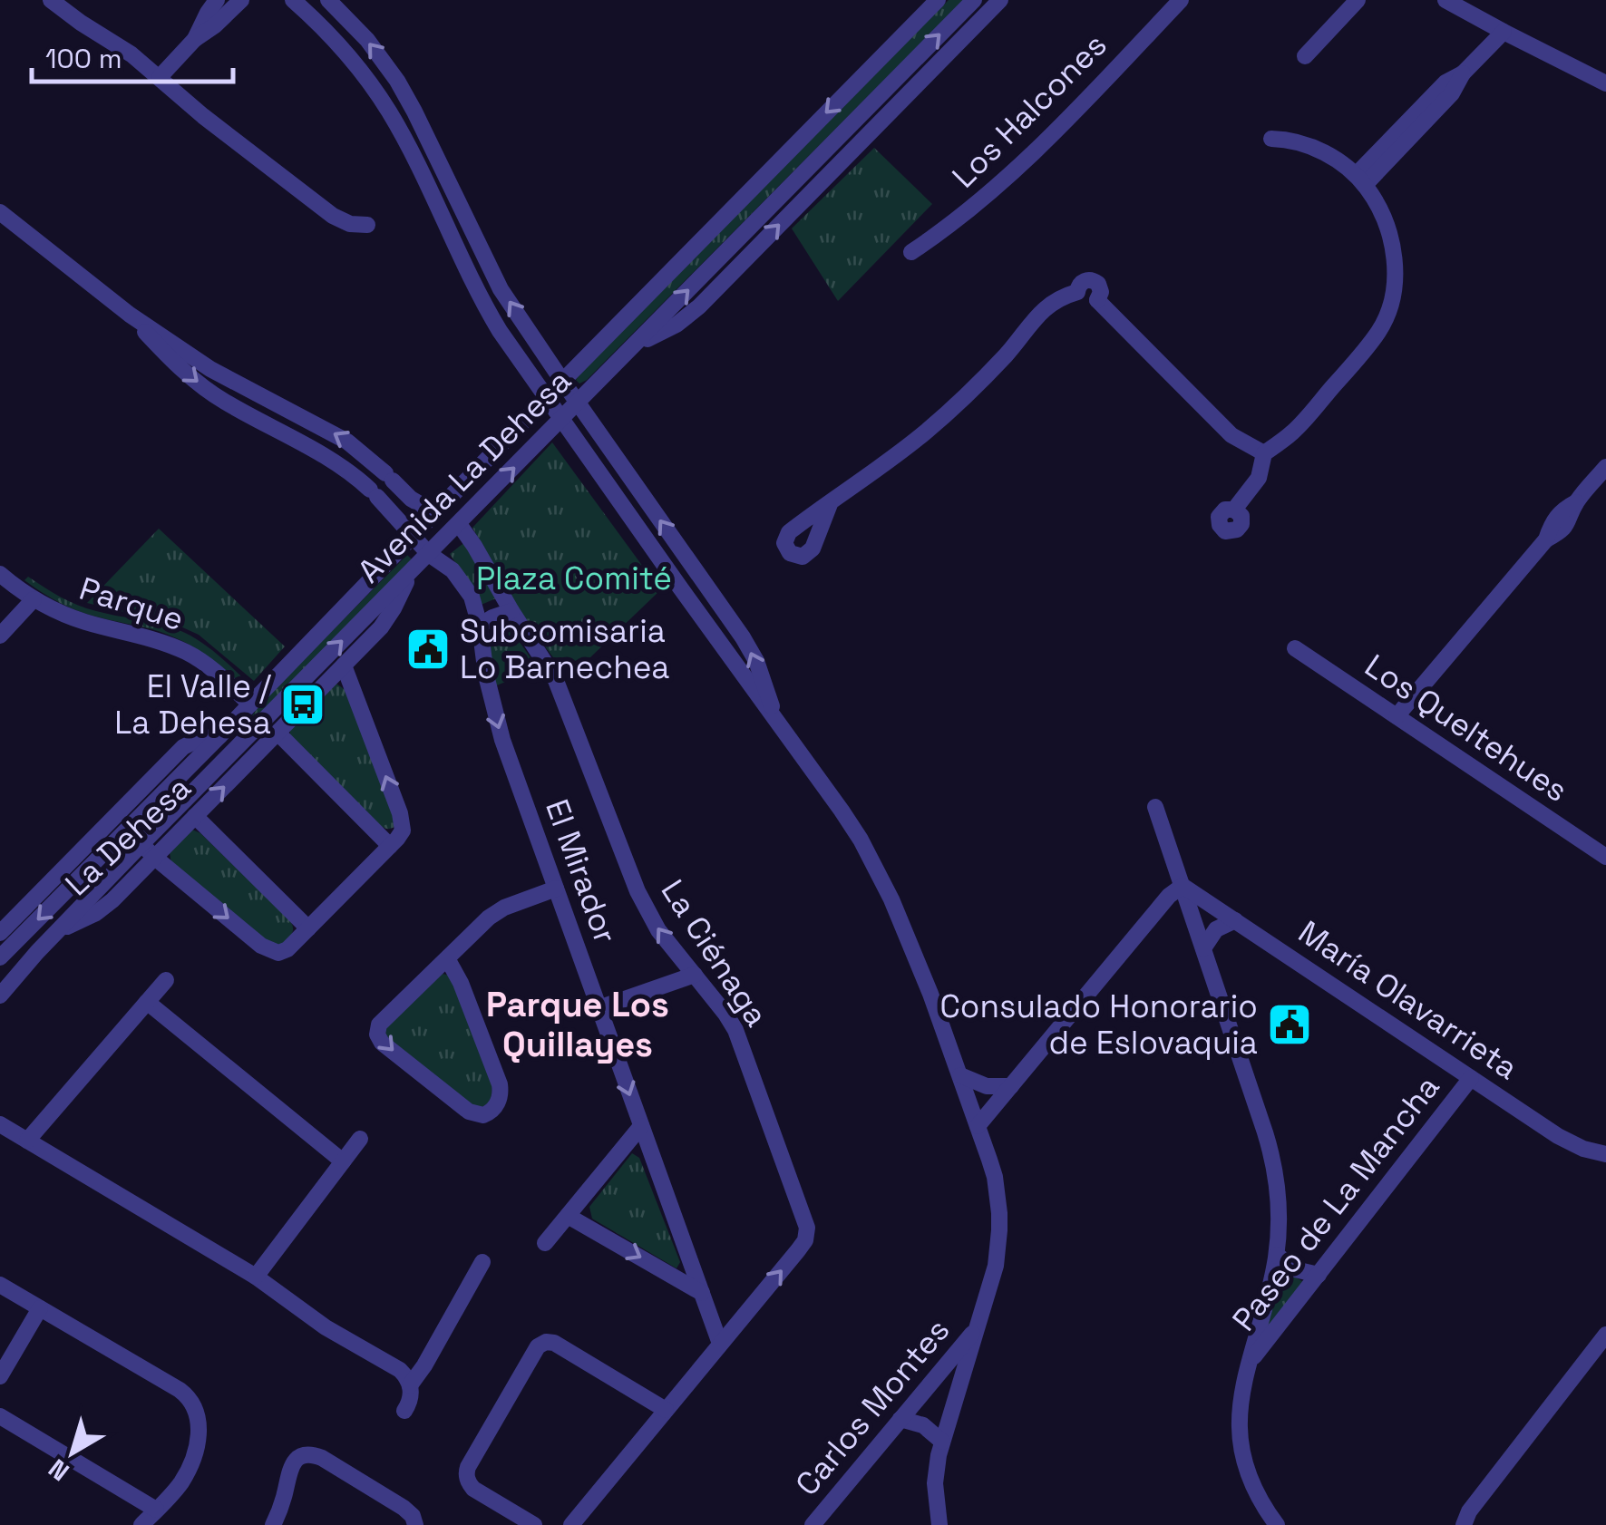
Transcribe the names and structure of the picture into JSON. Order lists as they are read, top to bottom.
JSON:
{
  "streets": {
    "street": [
      "Los Halcones",
      "Avenida La Dehesa",
      "Parque",
      "Los Queltehues",
      "La Dehesa",
      "El Mirador",
      "La Ciénaga",
      "María Olavarrieta",
      "Paseo de La Mancha",
      "Carlos Montes"
    ]
  },
  "crossings": [
    ["Avenida La Dehesa", "Parque"],
    ["Avenida La Dehesa", "La Dehesa"],
    ["Avenida La Dehesa", "El Mirador"],
    ["Avenida La Dehesa", "La Ciénaga"],
    ["El Mirador", "La Ciénaga"],
    ["María Olavarrieta", "Paseo de La Mancha"]
  ],
  "one_way": ["La Ciénaga"],
  "districts": ["Parque Los Quillayes"],
  "parks": ["Plaza Comité"],
  "places": {
    "public building": ["Subcomisaria Lo Barnechea", "Consulado Honorario de Eslovaquia"],
    "bus stop": ["El Valle / La Dehesa"]
  },
  "scale_bar": "100 m",
  "north": "bottom left"
}
